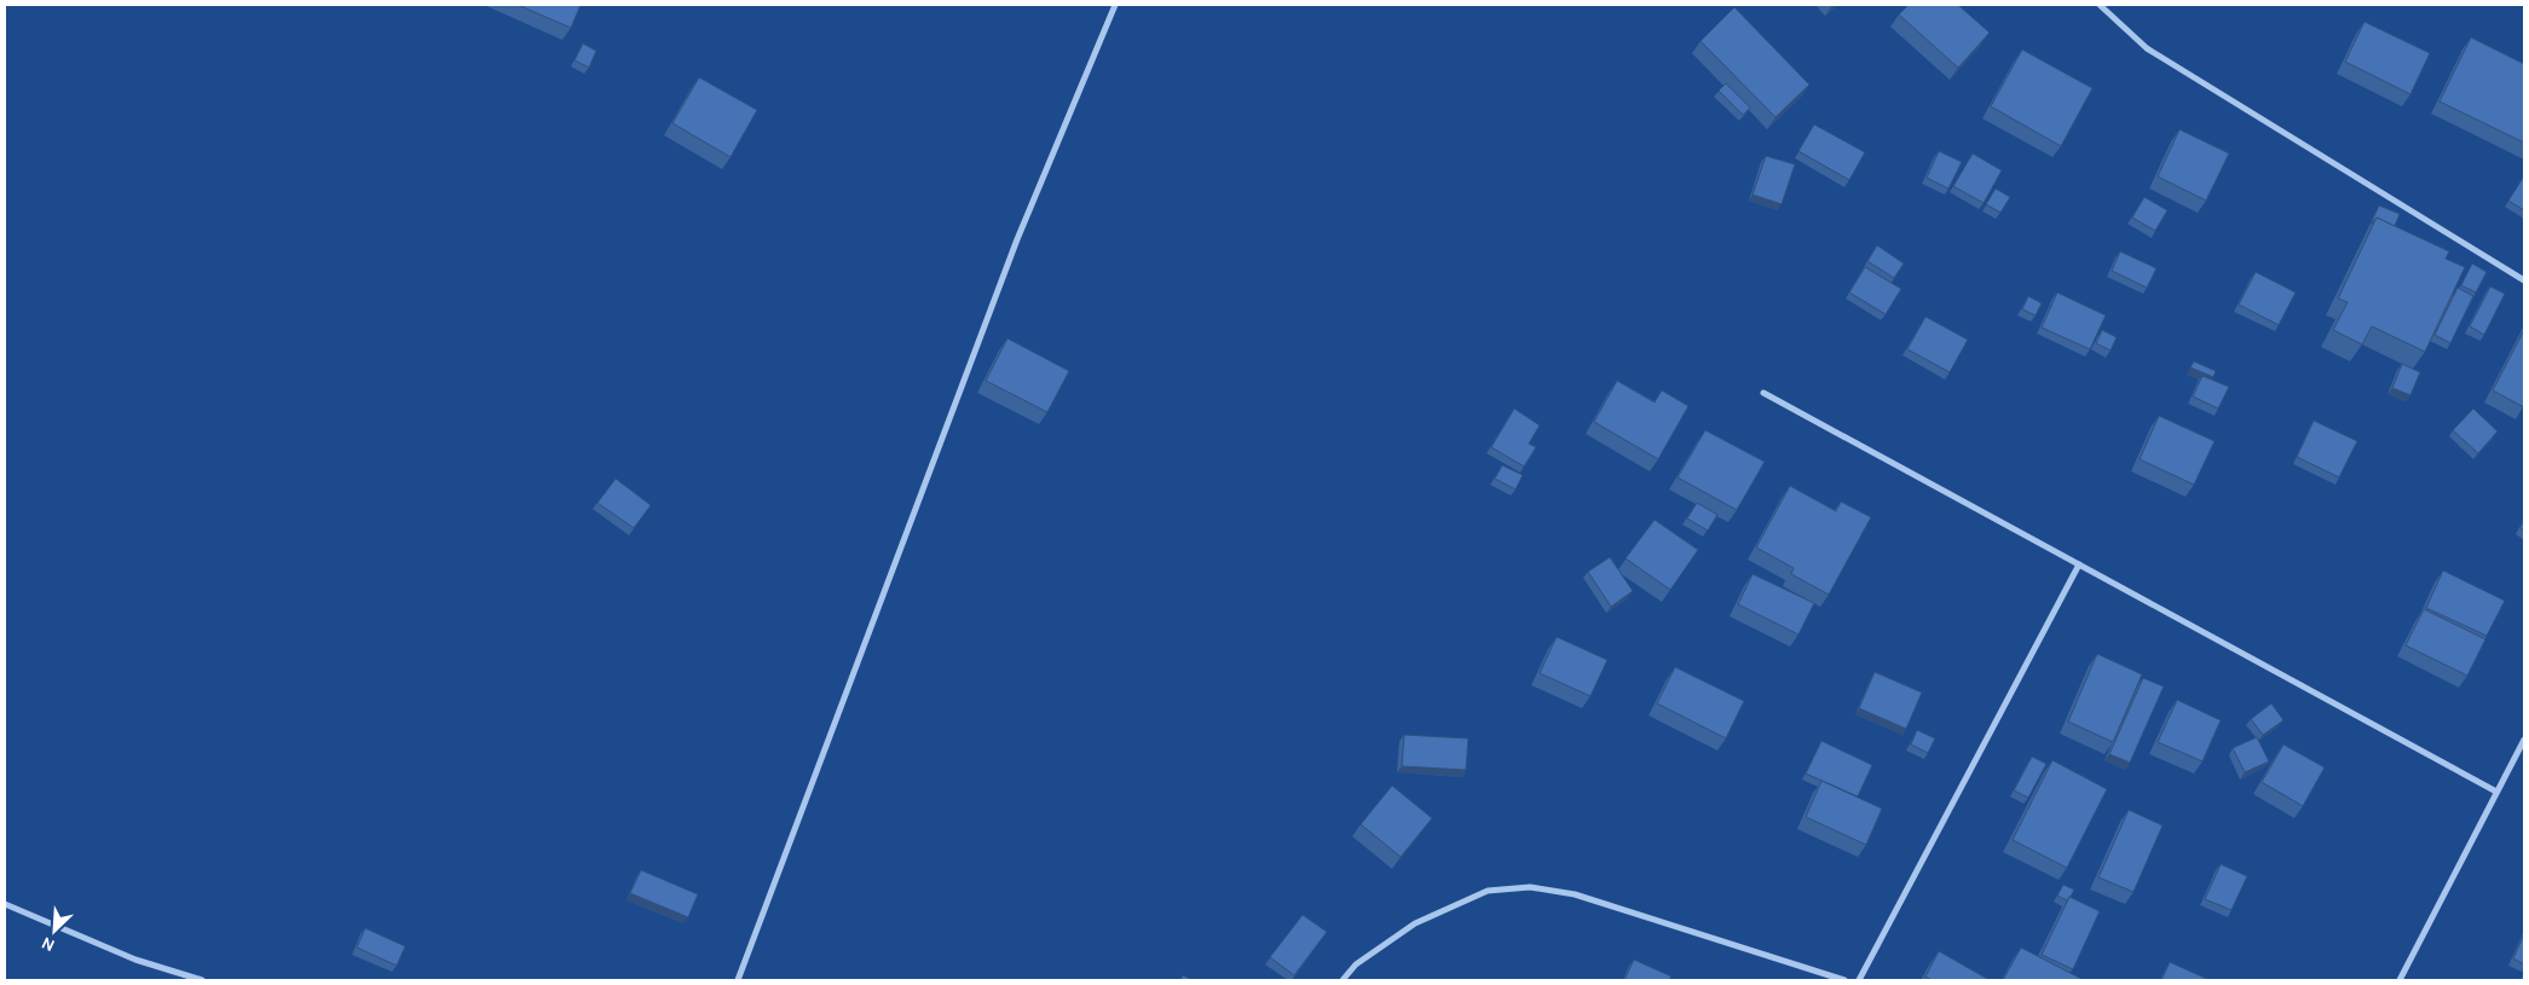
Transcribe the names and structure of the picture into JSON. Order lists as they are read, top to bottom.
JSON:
{
  "north": "bottom left"
}
